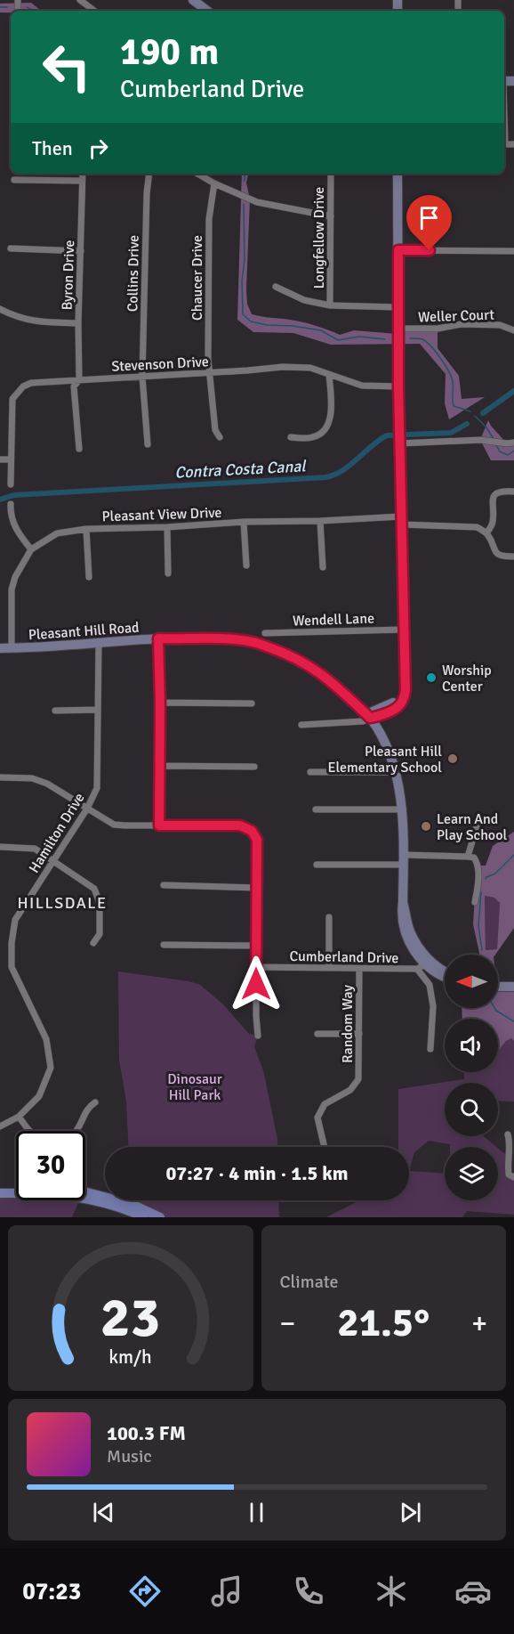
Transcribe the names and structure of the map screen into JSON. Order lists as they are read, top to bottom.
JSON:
{
  "streets": {
    "street": [
      "Longfellow Drive",
      "Collins Drive",
      "Byron Drive",
      "Chaucer Drive",
      "Weller Court",
      "Stevenson Drive",
      "Pleasant View Drive",
      "Wendell Lane",
      "Pleasant Hill Road",
      "Hamilton Drive",
      "Cumberland Drive",
      "Random Way"
    ]
  },
  "crossings": [
    ["Collins Drive", "Stevenson Drive"],
    ["Byron Drive", "Stevenson Drive"],
    ["Chaucer Drive", "Stevenson Drive"],
    ["Pleasant View Drive", "Pleasant Hill Road"],
    ["Pleasant Hill Road", "Hamilton Drive"],
    ["Pleasant Hill Road", "Cumberland Drive"],
    ["Cumberland Drive", "Random Way"]
  ],
  "districts": ["HILLSDALE"],
  "water": ["Contra Costa Canal"],
  "parks": ["Dinosaur Hill Park"],
  "places": ["Worship Center", "Pleasant Hill Elementary School", "Learn And Play School"],
  "north": "left",
  "page": {
    "turn": ["190 m", "Cumberland Drive"],
    "then": "Then",
    "limit": "30",
    "trip": "07:27 · 4 min · 1.5 km",
    "tile": "Climate",
    "heat": ["−", "21.5°", "+"],
    "song": ["100.3 FM", "Music"],
    "tabs": "07:23",
    "gauge": ["23", "km/h"]
  }
}
